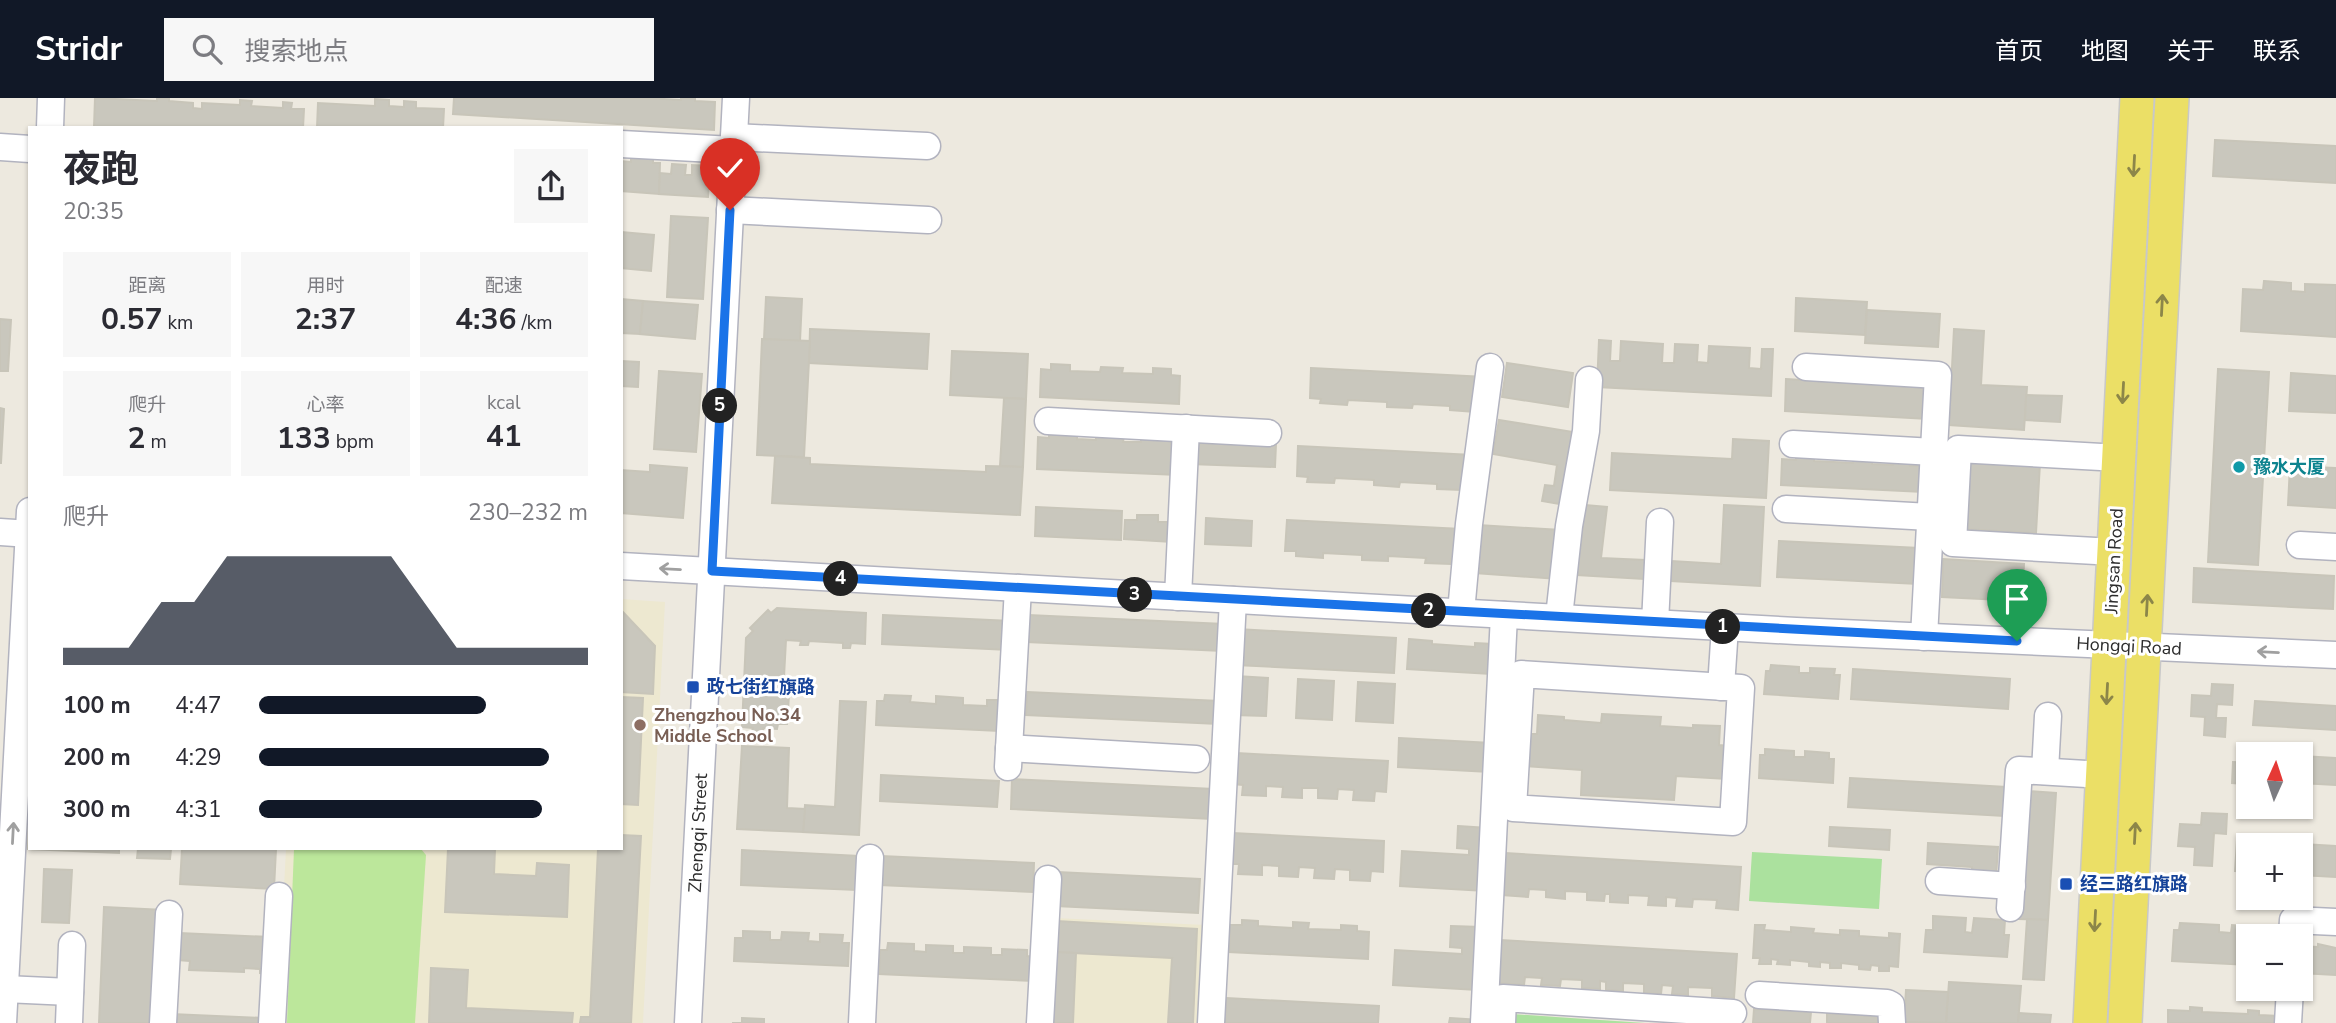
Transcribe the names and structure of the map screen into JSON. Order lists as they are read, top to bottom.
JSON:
{
  "streets": {
    "main road": ["Jingsan Road"],
    "street": ["Hongqi Road", "Zhengqi Street"]
  },
  "crossings": [
    ["Jingsan Road", "Hongqi Road"],
    ["Hongqi Road", "Zhengqi Street"]
  ],
  "places": {
    "other": ["豫水大厦", "Zhengzhou No.34 Middle School"],
    "transit": ["政七街红旗路", "经三路红旗路"]
  },
  "north": "top",
  "page": {
    "header": "Stridr",
    "search": "搜索地点",
    "nav": [
      "首页",
      "地图",
      "关于",
      "联系"
    ],
    "heading": ["夜跑", "20:35"],
    "stats": [
      ["距离", "0.57 km"],
      ["用时", "2:37"],
      ["配速", "4:36 /km"],
      ["爬升", "2 m"],
      ["心率", "133 bpm"],
      ["kcal", "41"]
    ],
    "pins": [
      "5",
      "4",
      "3",
      "2",
      "1"
    ],
    "chart": ["爬升", "230–232 m"],
    "list": [
      {
        "name": "100 m",
        "note": "4:47"
      },
      {
        "name": "200 m",
        "note": "4:29"
      },
      {
        "name": "300 m",
        "note": "4:31"
      }
    ],
    "map_buttons": ["+", "−"]
  }
}
